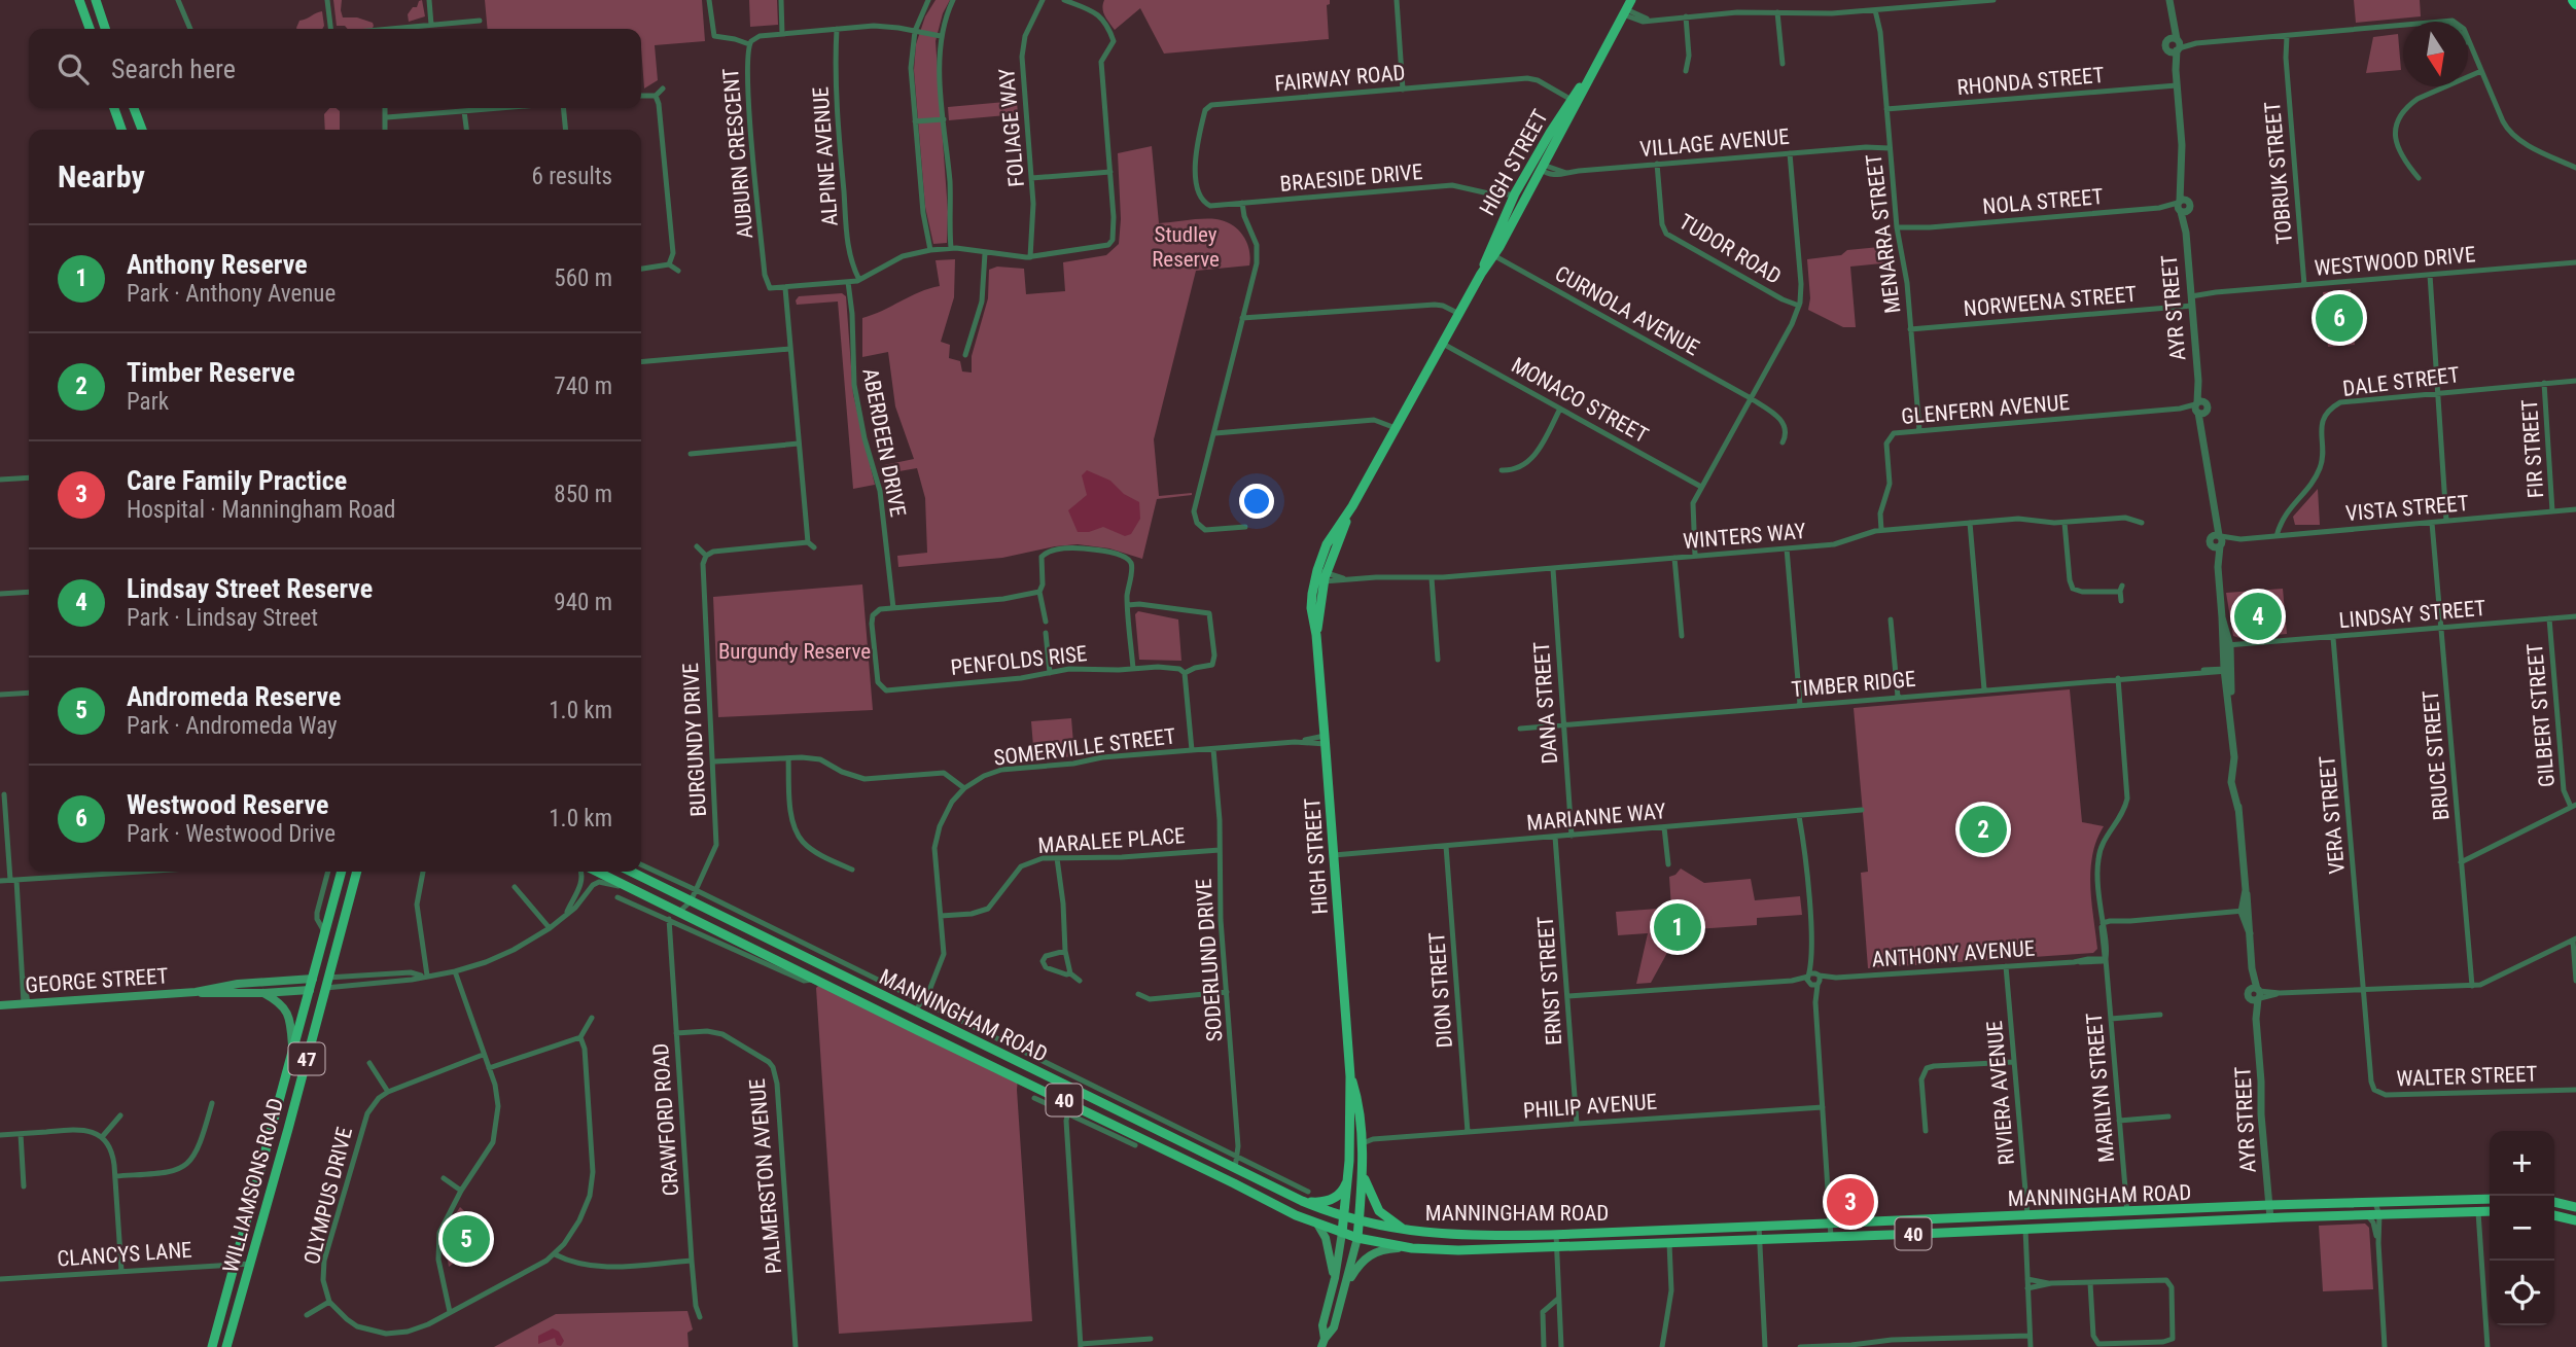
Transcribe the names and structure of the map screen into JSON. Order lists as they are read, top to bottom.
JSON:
{
  "streets": {
    "main road": [
      "HIGH STREET",
      "GEORGE STREET",
      "MANNINGHAM ROAD",
      "47",
      "40",
      "WILLIAMSONS ROAD"
    ],
    "street": [
      "FAIRWAY ROAD",
      "RHONDA STREET",
      "FOLIAGE WAY",
      "VILLAGE AVENUE",
      "AUBURN CRESCENT",
      "ALPINE AVENUE",
      "TOBRUK STREET",
      "BRAESIDE DRIVE",
      "NOLA STREET",
      "MENARRA STREET",
      "TUDOR ROAD",
      "WESTWOOD DRIVE",
      "NORWEENA STREET",
      "AYR STREET",
      "CURNOLA AVENUE",
      "DALE STREET",
      "MONACO STREET",
      "GLENFERN AVENUE",
      "ABERDEEN DRIVE",
      "FIR STREET",
      "VISTA STREET",
      "WINTERS WAY",
      "LINDSAY STREET",
      "PENFOLDS RISE",
      "TIMBER RIDGE",
      "DANA STREET",
      "GILBERT STREET",
      "BURGUNDY DRIVE",
      "SOMERVILLE STREET",
      "BRUCE STREET",
      "VERA STREET",
      "MARIANNE WAY",
      "MARALEE PLACE",
      "ANTHONY AVENUE",
      "SODERLUND DRIVE",
      "ERNST STREET",
      "DION STREET",
      "WALTER STREET",
      "MARILYN STREET",
      "RIVIERA AVENUE",
      "PHILIP AVENUE",
      "CRAWFORD ROAD",
      "PALMERSTON AVENUE",
      "OLYMPUS DRIVE",
      "CLANCYS LANE"
    ]
  },
  "crossings": [
    ["FAIRWAY ROAD", "HIGH STREET"],
    ["FAIRWAY ROAD", "BRAESIDE DRIVE"],
    ["RHONDA STREET", "MENARRA STREET"],
    ["RHONDA STREET", "AYR STREET"],
    ["VILLAGE AVENUE", "HIGH STREET"],
    ["VILLAGE AVENUE", "MENARRA STREET"],
    ["VILLAGE AVENUE", "TUDOR ROAD"],
    ["AUBURN CRESCENT", "ALPINE AVENUE"],
    ["HIGH STREET", "BRAESIDE DRIVE"],
    ["HIGH STREET", "CURNOLA AVENUE"],
    ["HIGH STREET", "MONACO STREET"],
    ["HIGH STREET", "WINTERS WAY"],
    ["HIGH STREET", "SOMERVILLE STREET"],
    ["HIGH STREET", "MARIANNE WAY"],
    ["HIGH STREET", "MANNINGHAM ROAD"],
    ["HIGH STREET", "PHILIP AVENUE"],
    ["TOBRUK STREET", "WESTWOOD DRIVE"],
    ["NOLA STREET", "MENARRA STREET"],
    ["NOLA STREET", "AYR STREET"],
    ["MENARRA STREET", "NORWEENA STREET"],
    ["MENARRA STREET", "GLENFERN AVENUE"],
    ["WESTWOOD DRIVE", "NORWEENA STREET"],
    ["WESTWOOD DRIVE", "AYR STREET"],
    ["NORWEENA STREET", "AYR STREET"],
    ["AYR STREET", "GLENFERN AVENUE"],
    ["AYR STREET", "VISTA STREET"],
    ["AYR STREET", "LINDSAY STREET"],
    ["AYR STREET", "TIMBER RIDGE"],
    ["AYR STREET", "MANNINGHAM ROAD"],
    ["DALE STREET", "FIR STREET"],
    ["DALE STREET", "VISTA STREET"],
    ["GLENFERN AVENUE", "WINTERS WAY"],
    ["ABERDEEN DRIVE", "PENFOLDS RISE"],
    ["FIR STREET", "VISTA STREET"],
    ["VISTA STREET", "BRUCE STREET"],
    ["WINTERS WAY", "DANA STREET"],
    ["LINDSAY STREET", "GILBERT STREET"],
    ["LINDSAY STREET", "BRUCE STREET"],
    ["LINDSAY STREET", "VERA STREET"],
    ["TIMBER RIDGE", "DANA STREET"],
    ["TIMBER RIDGE", "MARILYN STREET"],
    ["DANA STREET", "MARIANNE WAY"],
    ["BURGUNDY DRIVE", "MANNINGHAM ROAD"],
    ["SOMERVILLE STREET", "MARALEE PLACE"],
    ["SOMERVILLE STREET", "SODERLUND DRIVE"],
    ["SOMERVILLE STREET", "MANNINGHAM ROAD"],
    ["VERA STREET", "WALTER STREET"],
    ["MARIANNE WAY", "ERNST STREET"],
    ["MARIANNE WAY", "DION STREET"],
    ["MARALEE PLACE", "SODERLUND DRIVE"],
    ["ANTHONY AVENUE", "ERNST STREET"],
    ["ANTHONY AVENUE", "MARILYN STREET"],
    ["ANTHONY AVENUE", "RIVIERA AVENUE"],
    ["SODERLUND DRIVE", "MANNINGHAM ROAD"],
    ["GEORGE STREET", "WILLIAMSONS ROAD"],
    ["ERNST STREET", "PHILIP AVENUE"],
    ["DION STREET", "PHILIP AVENUE"],
    ["MANNINGHAM ROAD", "MARILYN STREET"],
    ["MANNINGHAM ROAD", "RIVIERA AVENUE"],
    ["MANNINGHAM ROAD", "CRAWFORD ROAD"],
    ["CRAWFORD ROAD", "PALMERSTON AVENUE"],
    ["WILLIAMSONS ROAD", "CLANCYS LANE"]
  ],
  "parks": ["Studley Reserve", "Burgundy Reserve"],
  "north": "bottom",
  "page": {
    "search": "Search here",
    "heading": ["Nearby", "6 results"],
    "list": [
      {
        "mark": "1",
        "name": "Anthony Reserve",
        "note": "Park · Anthony Avenue",
        "value": "560 m"
      },
      {
        "mark": "2",
        "name": "Timber Reserve",
        "note": "Park",
        "value": "740 m"
      },
      {
        "mark": "3",
        "name": "Care Family Practice",
        "note": "Hospital · Manningham Road",
        "value": "850 m"
      },
      {
        "mark": "4",
        "name": "Lindsay Street Reserve",
        "note": "Park · Lindsay Street",
        "value": "940 m"
      },
      {
        "mark": "5",
        "name": "Andromeda Reserve",
        "note": "Park · Andromeda Way",
        "value": "1.0 km"
      },
      {
        "mark": "6",
        "name": "Westwood Reserve",
        "note": "Park · Westwood Drive",
        "value": "1.0 km"
      }
    ],
    "pins": [
      "6",
      "4",
      "2",
      "1",
      "3",
      "5"
    ],
    "map_buttons": ["+", "−"]
  }
}
